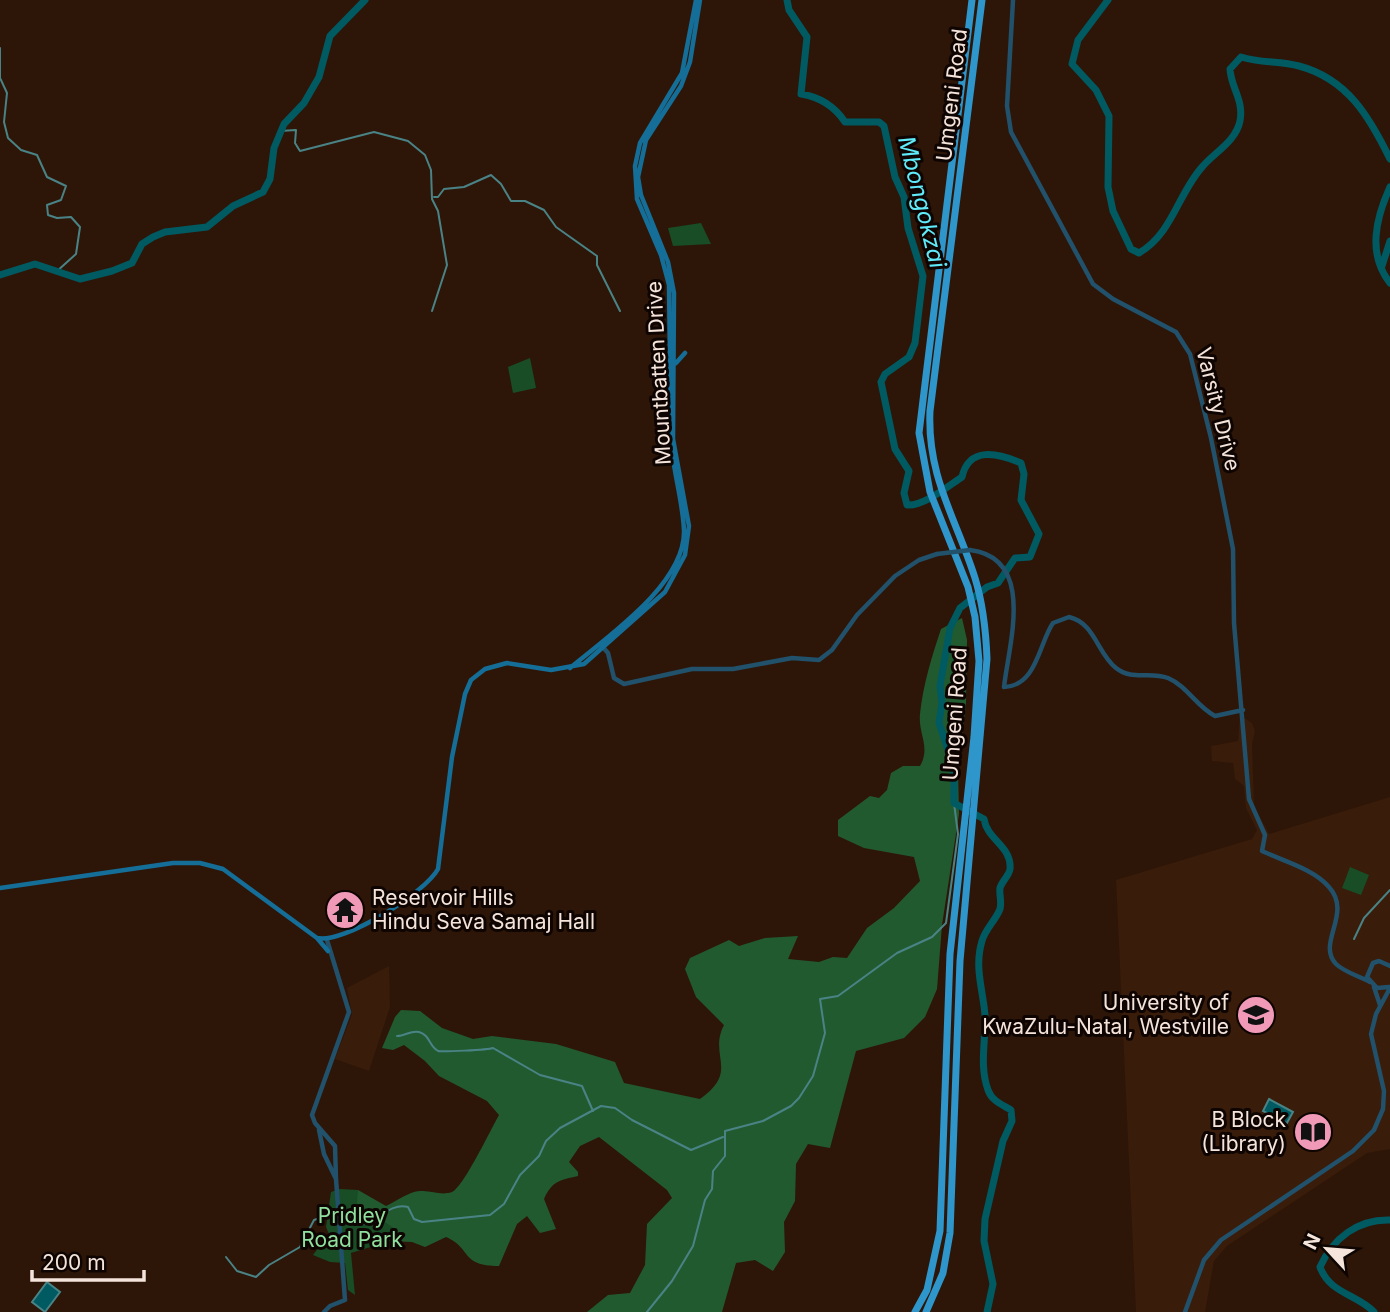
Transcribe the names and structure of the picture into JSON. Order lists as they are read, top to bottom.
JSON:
{
  "streets": {
    "highway": ["Umgeni Road"],
    "main road": ["Mountbatten Drive"],
    "street": ["Varsity Drive"]
  },
  "water": ["Mbongokzai"],
  "parks": ["Pridley Road Park"],
  "places": {
    "temple": ["Reservoir Hills Hindu Seva Samaj Hall"],
    "school or university": ["University of KwaZulu-Natal, Westville"],
    "library": ["B Block (Library)"]
  },
  "scale_bar": "200 m",
  "north": "top left"
}
